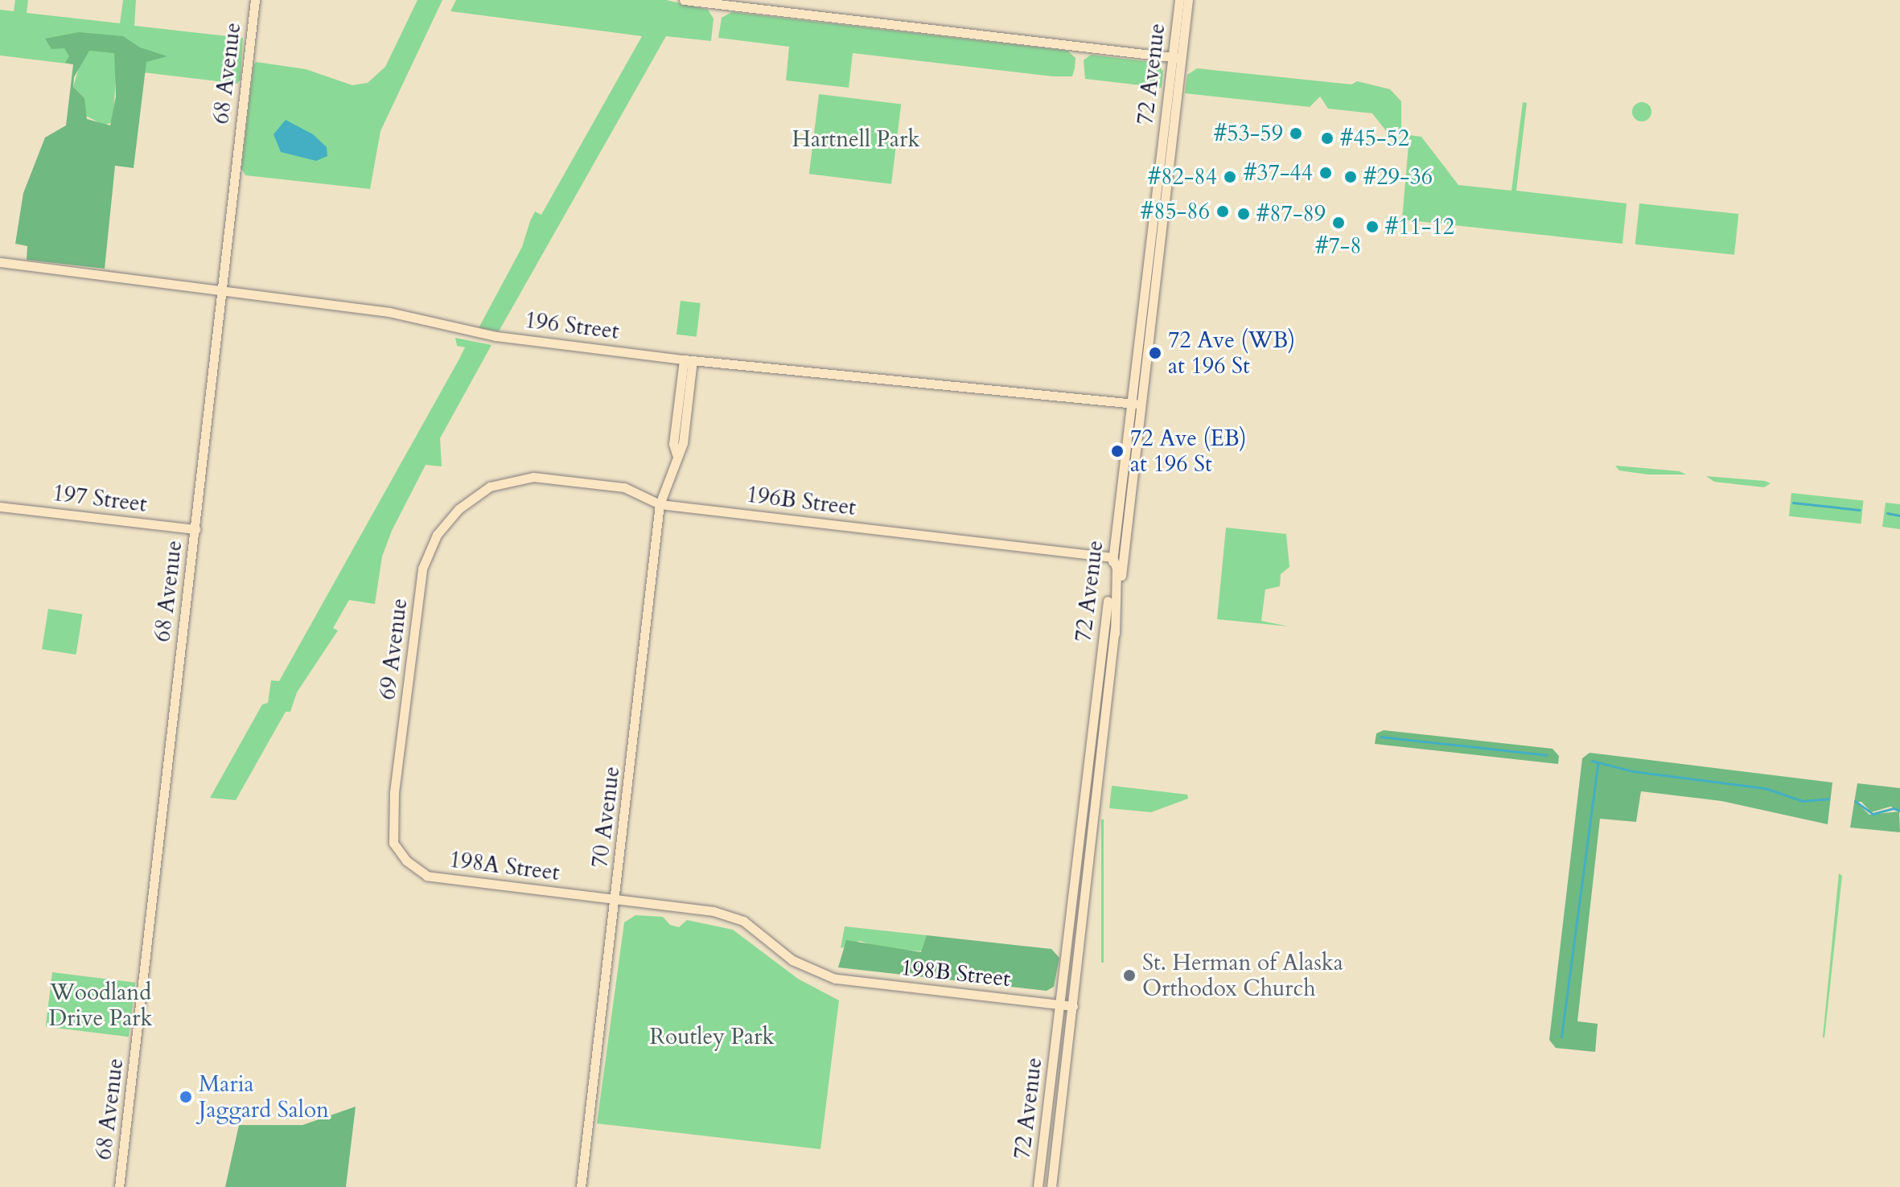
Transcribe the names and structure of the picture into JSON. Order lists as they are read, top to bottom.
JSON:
{
  "streets": {
    "street": [
      "68 Avenue",
      "72 Avenue",
      "196 Street",
      "197 Street",
      "196B Street",
      "69 Avenue",
      "70 Avenue",
      "198A Street",
      "198B Street"
    ]
  },
  "crossings": [
    ["68 Avenue", "196 Street"],
    ["68 Avenue", "197 Street"],
    ["72 Avenue", "196 Street"],
    ["72 Avenue", "196B Street"],
    ["72 Avenue", "198B Street"],
    ["196 Street", "70 Avenue"],
    ["196B Street", "69 Avenue"],
    ["196B Street", "70 Avenue"],
    ["69 Avenue", "198A Street"],
    ["70 Avenue", "198A Street"],
    ["198A Street", "198B Street"]
  ],
  "parks": ["Hartnell Park", "Woodland Drive Park", "Routley Park"],
  "places": [
    "#53-59",
    "#45-52",
    "#37-44",
    "#82-84",
    "#29-36",
    "#85-86",
    "#87-89",
    "#7-8",
    "#11-12",
    "72 Ave (WB) at 196 St",
    "72 Ave (EB) at 196 St",
    "St. Herman of Alaska Orthodox Church",
    "Maria Jaggard Salon"
  ]
}
